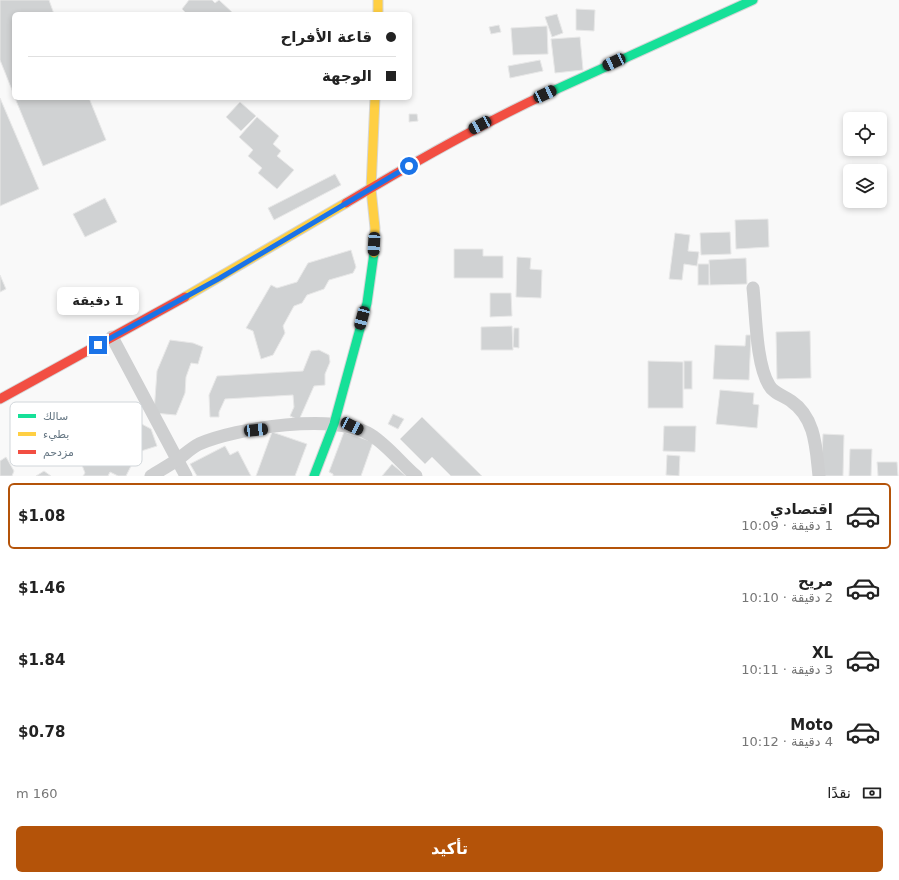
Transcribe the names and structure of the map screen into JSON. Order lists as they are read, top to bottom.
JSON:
{
  "legend": ["سالك", "بطيء", "مزدحم"],
  "page": {
    "banner": ["قاعة الأفراح", "الوجهة"],
    "bubble": "1 دقيقة",
    "list": [
      {
        "name": "اقتصادي",
        "note": "1 دقيقة · 10:09",
        "value": "$1.08"
      },
      {
        "name": "مريح",
        "note": "2 دقيقة · 10:10",
        "value": "$1.46"
      },
      {
        "name": "XL",
        "note": "3 دقيقة · 10:11",
        "value": "$1.84"
      },
      {
        "name": "Moto",
        "note": "4 دقيقة · 10:12",
        "value": "$0.78"
      }
    ],
    "pay": ["نقدًا", "160 m"],
    "buttons": "تأكيد"
  }
}
